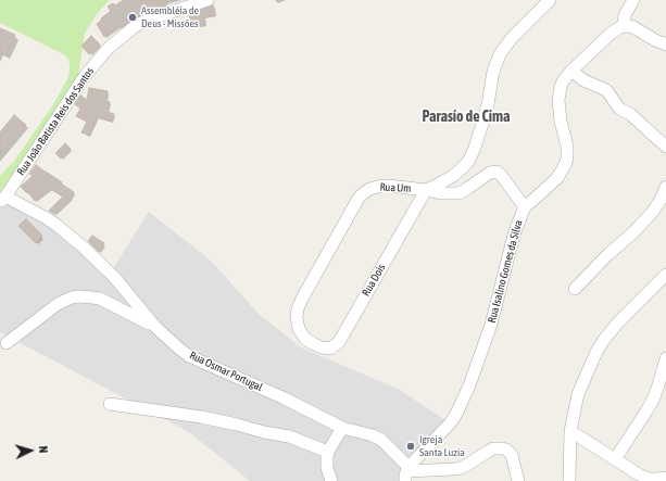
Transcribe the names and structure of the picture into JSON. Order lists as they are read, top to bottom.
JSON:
{
  "streets": {
    "street": [
      "Rua João Batista Reis dos Santos",
      "Rua Um",
      "Rua Isalino Gomes da Silva",
      "Rua Dois",
      "Rua Osmar Portugal"
    ]
  },
  "crossings": [
    ["Rua João Batista Reis dos Santos", "Rua Osmar Portugal"],
    ["Rua Um", "Rua Isalino Gomes da Silva"],
    ["Rua Um", "Rua Dois"],
    ["Rua Isalino Gomes da Silva", "Rua Osmar Portugal"]
  ],
  "districts": ["Parasío de Cima"],
  "places": ["Assembléia de Deus - Missões", "Igreja Santa Luzia"],
  "north": "right"
}
